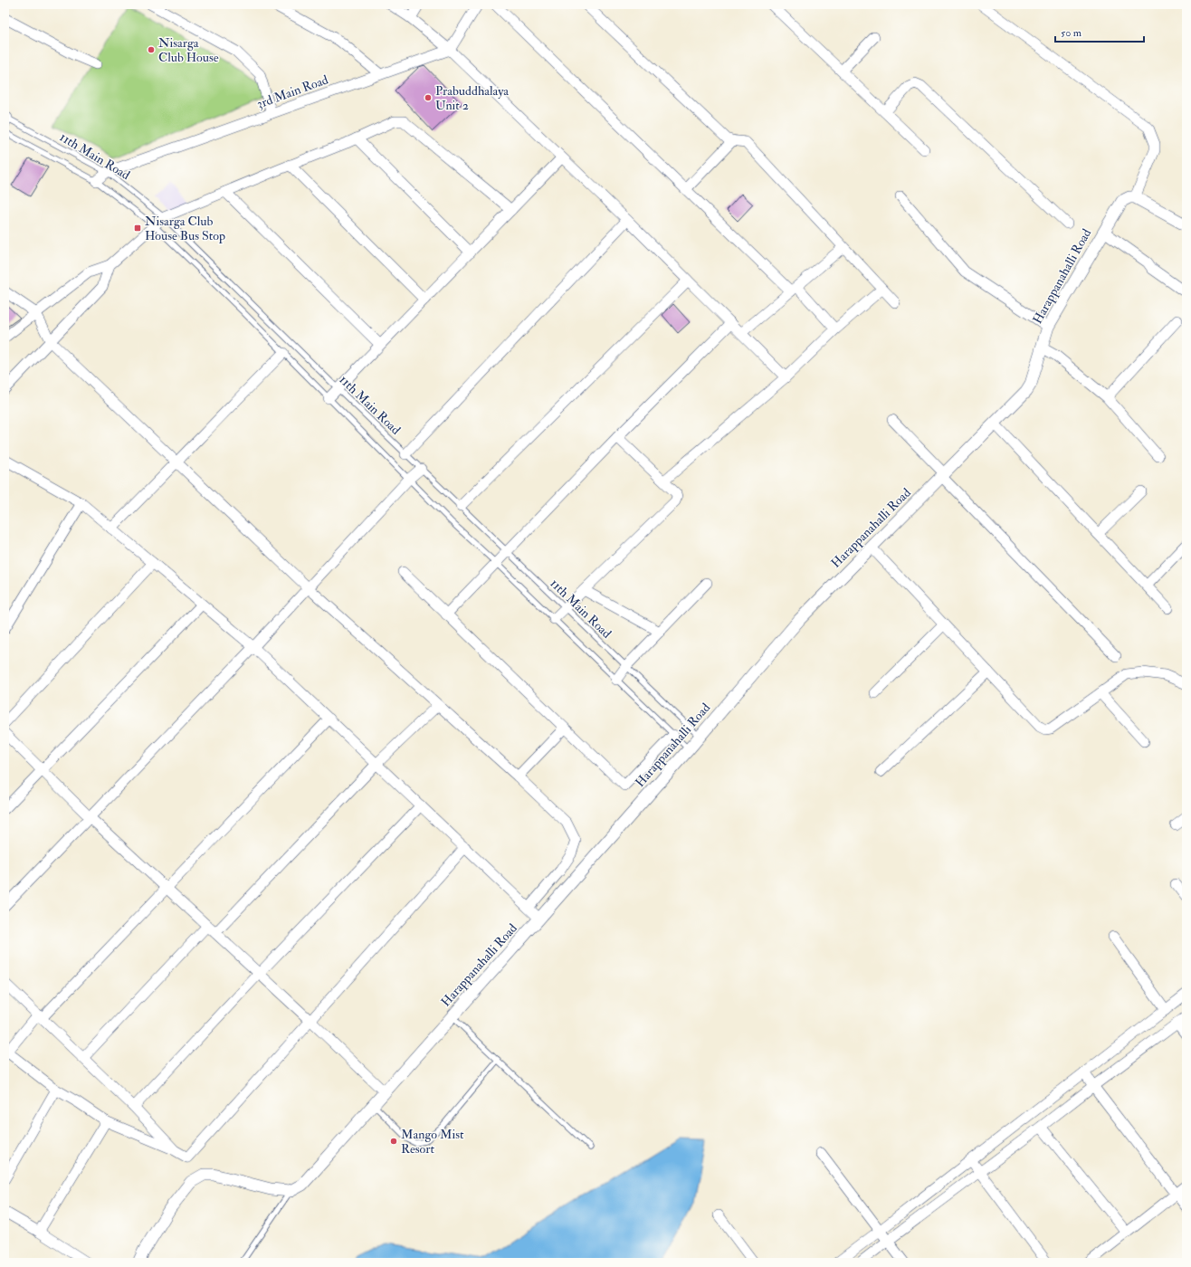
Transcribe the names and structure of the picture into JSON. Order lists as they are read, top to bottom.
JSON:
{
  "streets": {
    "street": ["3rd Main Road", "Harappanahalli Road"],
    "lane": ["11th Main Road"]
  },
  "crossings": [
    ["3rd Main Road", "11th Main Road"],
    ["11th Main Road", "Harappanahalli Road"]
  ],
  "places": {
    "other": ["Nisarga Club House", "Prabuddhalaya Unit 2", "Mango Mist Resort"],
    "transit": ["Nisarga Club House Bus Stop"]
  },
  "scale_bar": "50 m"
}
